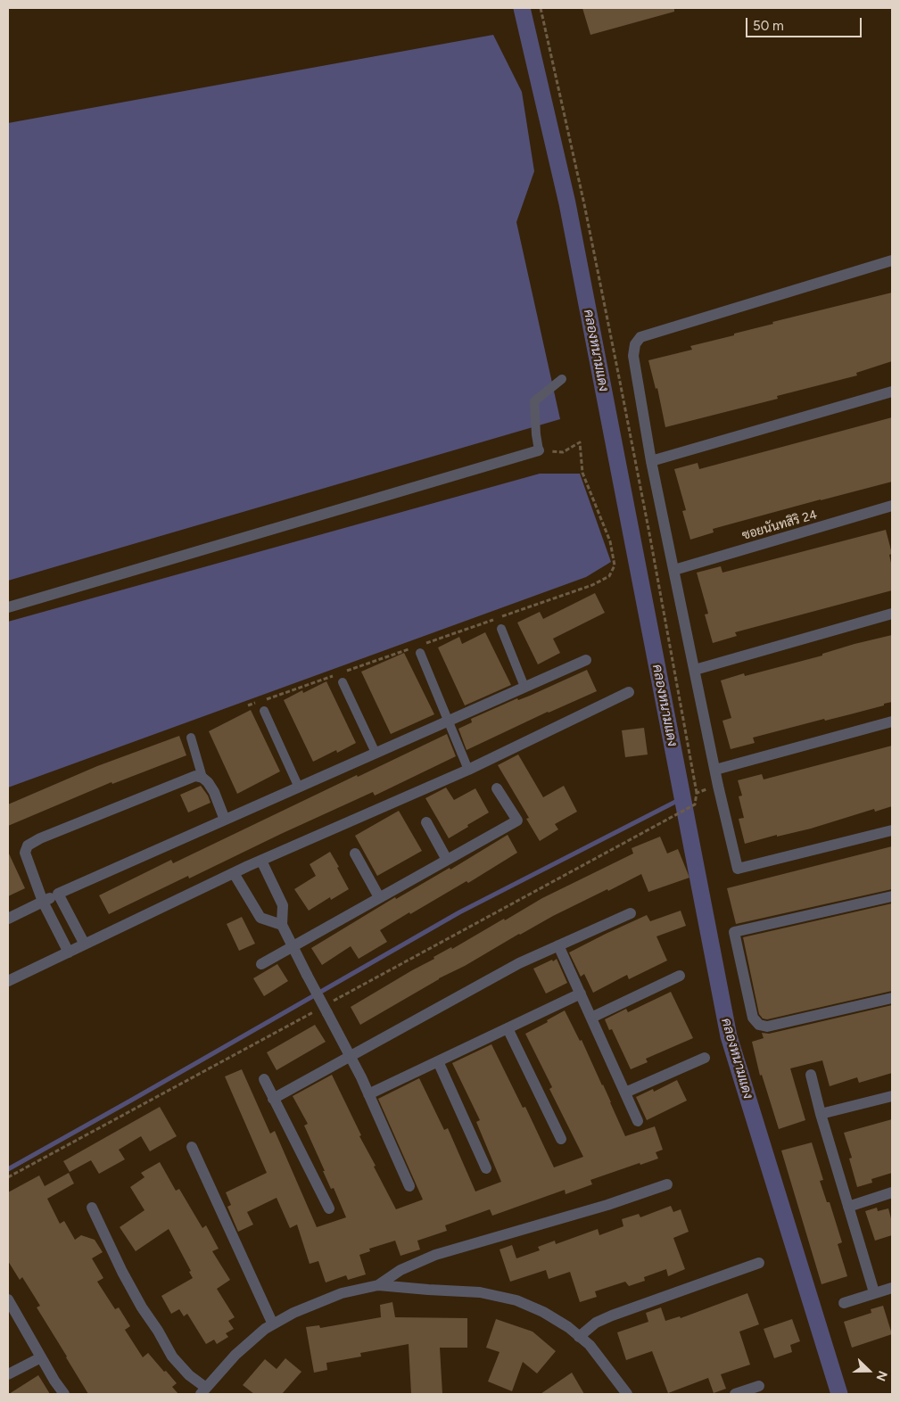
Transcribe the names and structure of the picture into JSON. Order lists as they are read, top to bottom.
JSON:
{
  "streets": {
    "street": ["ซอยนันทสิริ 24"]
  },
  "water": ["คลองหนามแดง"],
  "scale_bar": "50 m",
  "north": "right"
}
